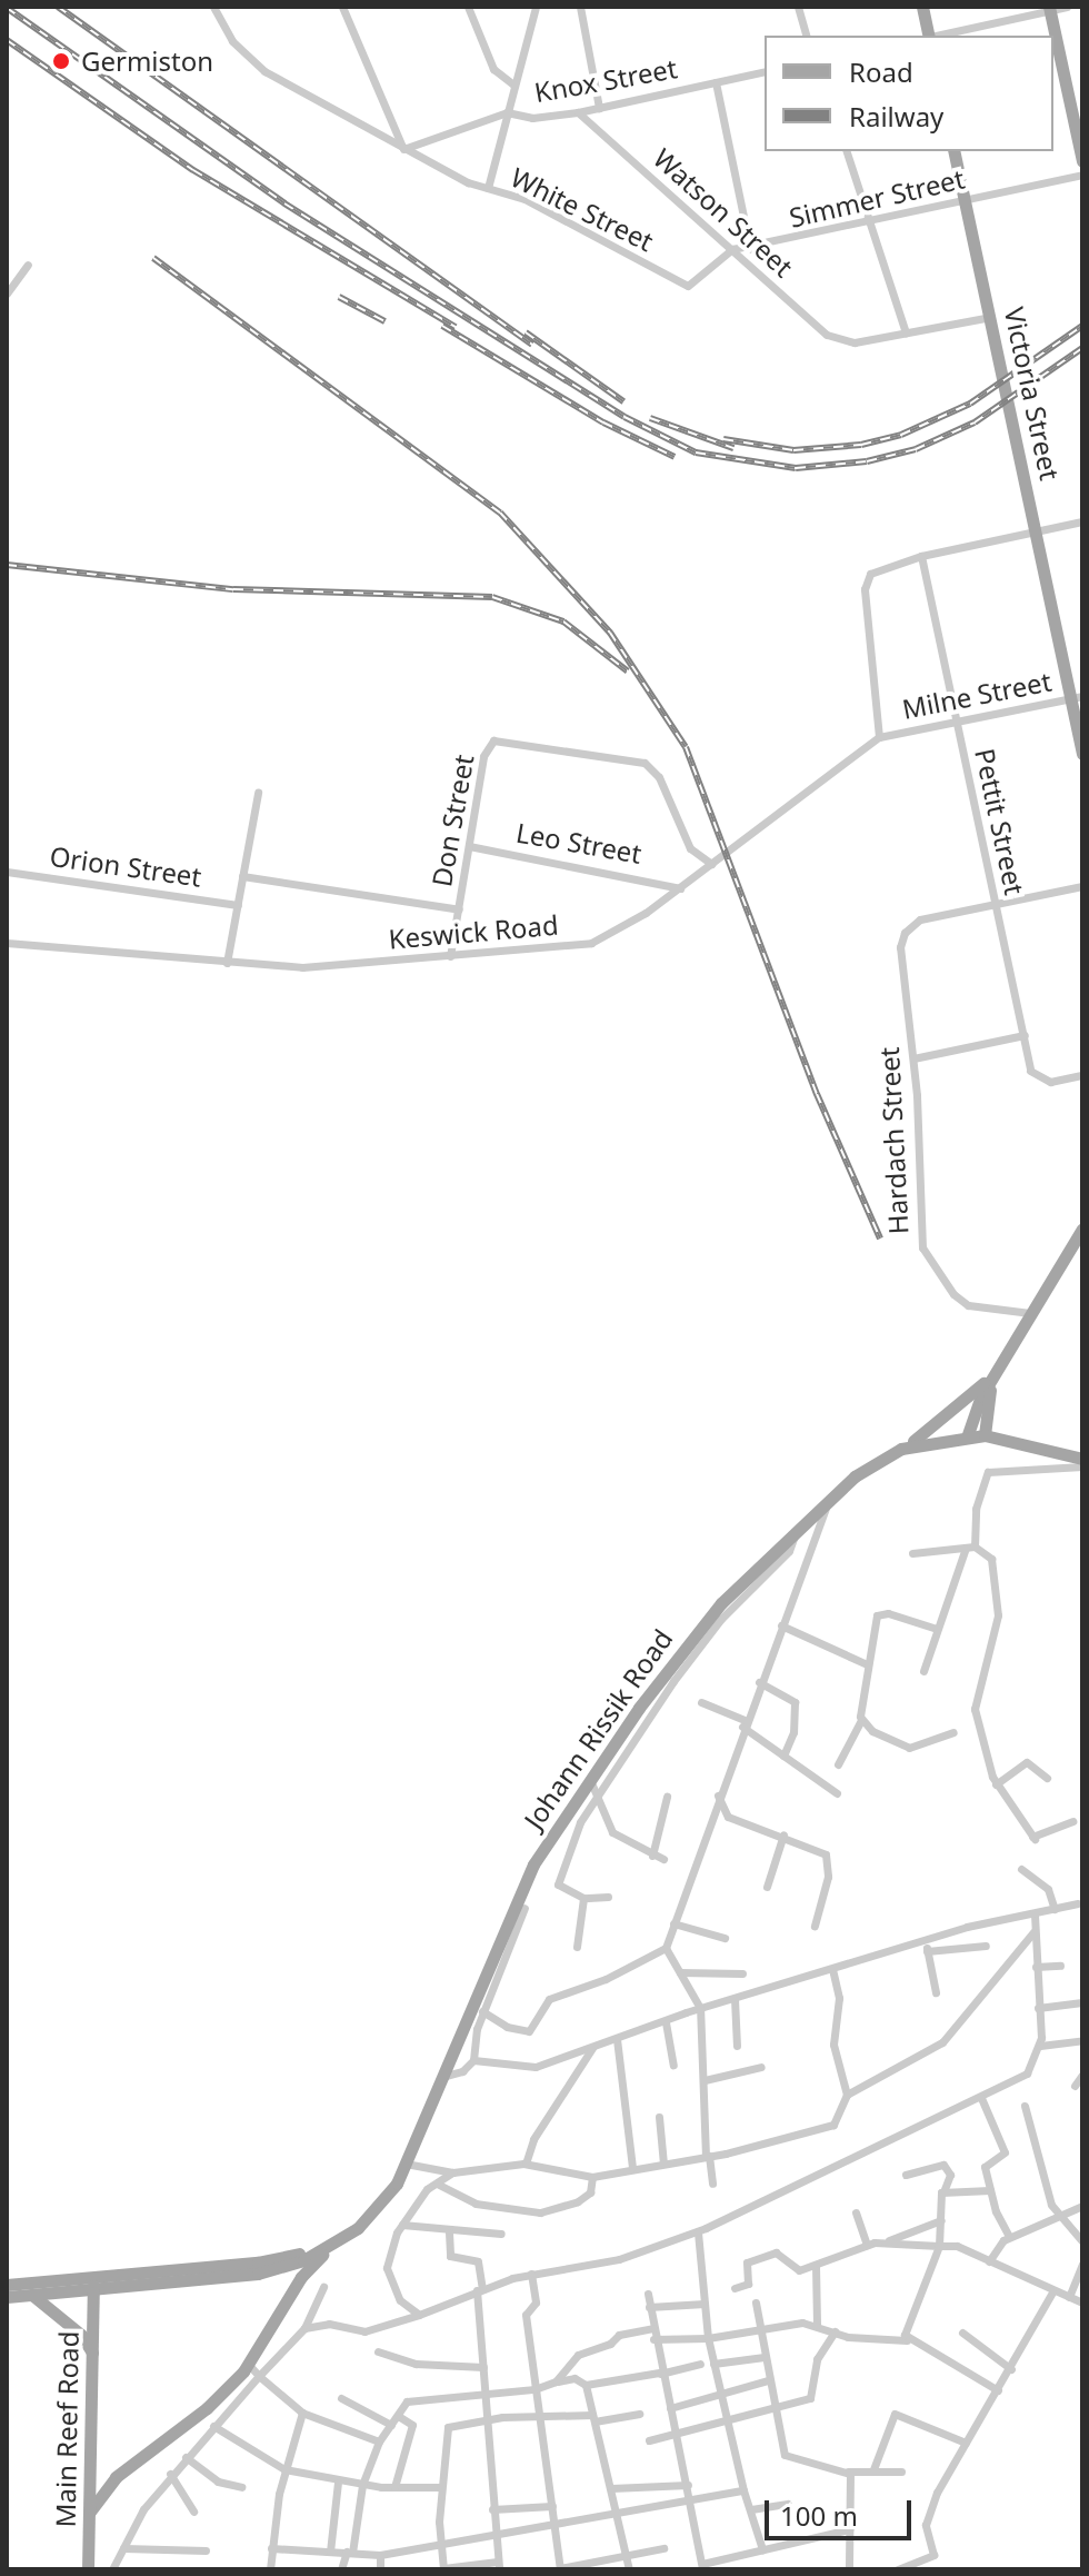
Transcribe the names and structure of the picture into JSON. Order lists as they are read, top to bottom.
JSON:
{
  "streets": {
    "main road": ["Victoria Street", "Johann Rissik Road", "Main Reef Road"],
    "street": [
      "Knox Street",
      "Simmer Street",
      "White Street",
      "Watson Street",
      "Milne Street",
      "Don Street",
      "Pettit Street",
      "Leo Street",
      "Orion Street",
      "Keswick Road",
      "Hardach Street"
    ]
  },
  "crossings": [
    ["Knox Street", "White Street"],
    ["Knox Street", "Watson Street"],
    ["Simmer Street", "White Street"],
    ["Simmer Street", "Watson Street"],
    ["Simmer Street", "Victoria Street"],
    ["White Street", "Watson Street"],
    ["Victoria Street", "Milne Street"],
    ["Milne Street", "Pettit Street"],
    ["Milne Street", "Keswick Road"],
    ["Don Street", "Leo Street"],
    ["Don Street", "Keswick Road"],
    ["Pettit Street", "Hardach Street"],
    ["Leo Street", "Keswick Road"],
    ["Johann Rissik Road", "Main Reef Road"]
  ],
  "places": ["Germiston"],
  "legend": ["Road", "Railway"],
  "scale_bar": "100 m"
}
